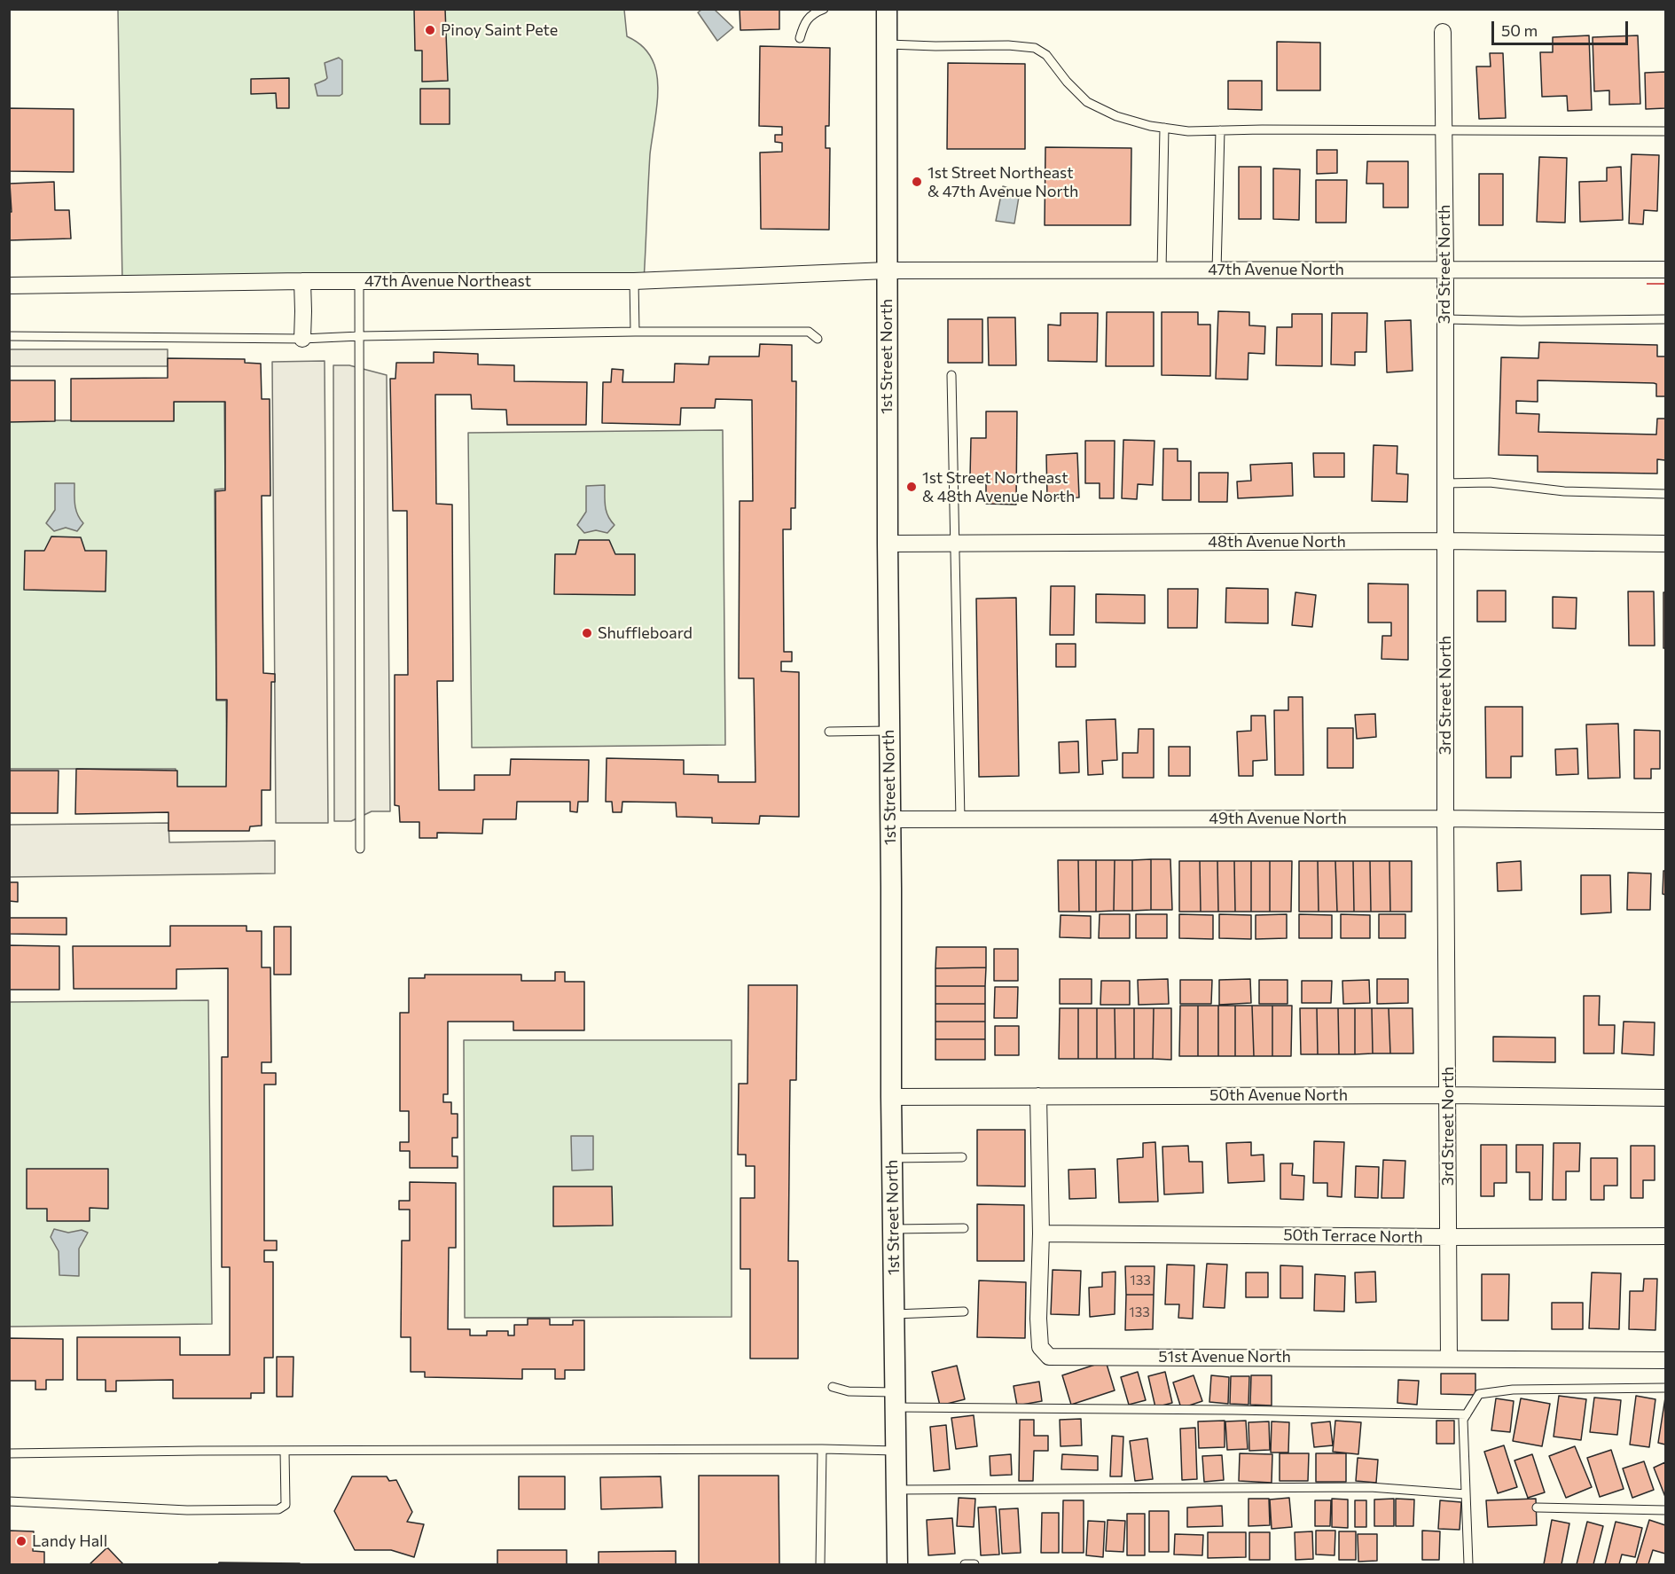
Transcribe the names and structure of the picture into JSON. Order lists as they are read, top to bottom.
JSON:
{
  "streets": {
    "street": [
      "3rd Street North",
      "47th Avenue North",
      "47th Avenue Northeast",
      "1st Street North",
      "48th Avenue North",
      "49th Avenue North",
      "50th Avenue North",
      "50th Terrace North",
      "51st Avenue North"
    ]
  },
  "crossings": [
    ["3rd Street North", "47th Avenue North"],
    ["3rd Street North", "48th Avenue North"],
    ["3rd Street North", "49th Avenue North"],
    ["3rd Street North", "50th Avenue North"],
    ["3rd Street North", "50th Terrace North"],
    ["3rd Street North", "51st Avenue North"],
    ["47th Avenue North", "47th Avenue Northeast"],
    ["47th Avenue North", "1st Street North"],
    ["47th Avenue Northeast", "1st Street North"],
    ["1st Street North", "48th Avenue North"],
    ["1st Street North", "49th Avenue North"],
    ["1st Street North", "50th Avenue North"],
    ["50th Avenue North", "51st Avenue North"],
    ["50th Terrace North", "51st Avenue North"]
  ],
  "places": [
    "Pinoy Saint Pete",
    "1st Street Northeast & 47th Avenue North",
    "1st Street Northeast & 48th Avenue North",
    "Shuffleboard",
    "Landy Hall"
  ],
  "house_numbers": ["133", "133"],
  "scale_bar": "50 m"
}
